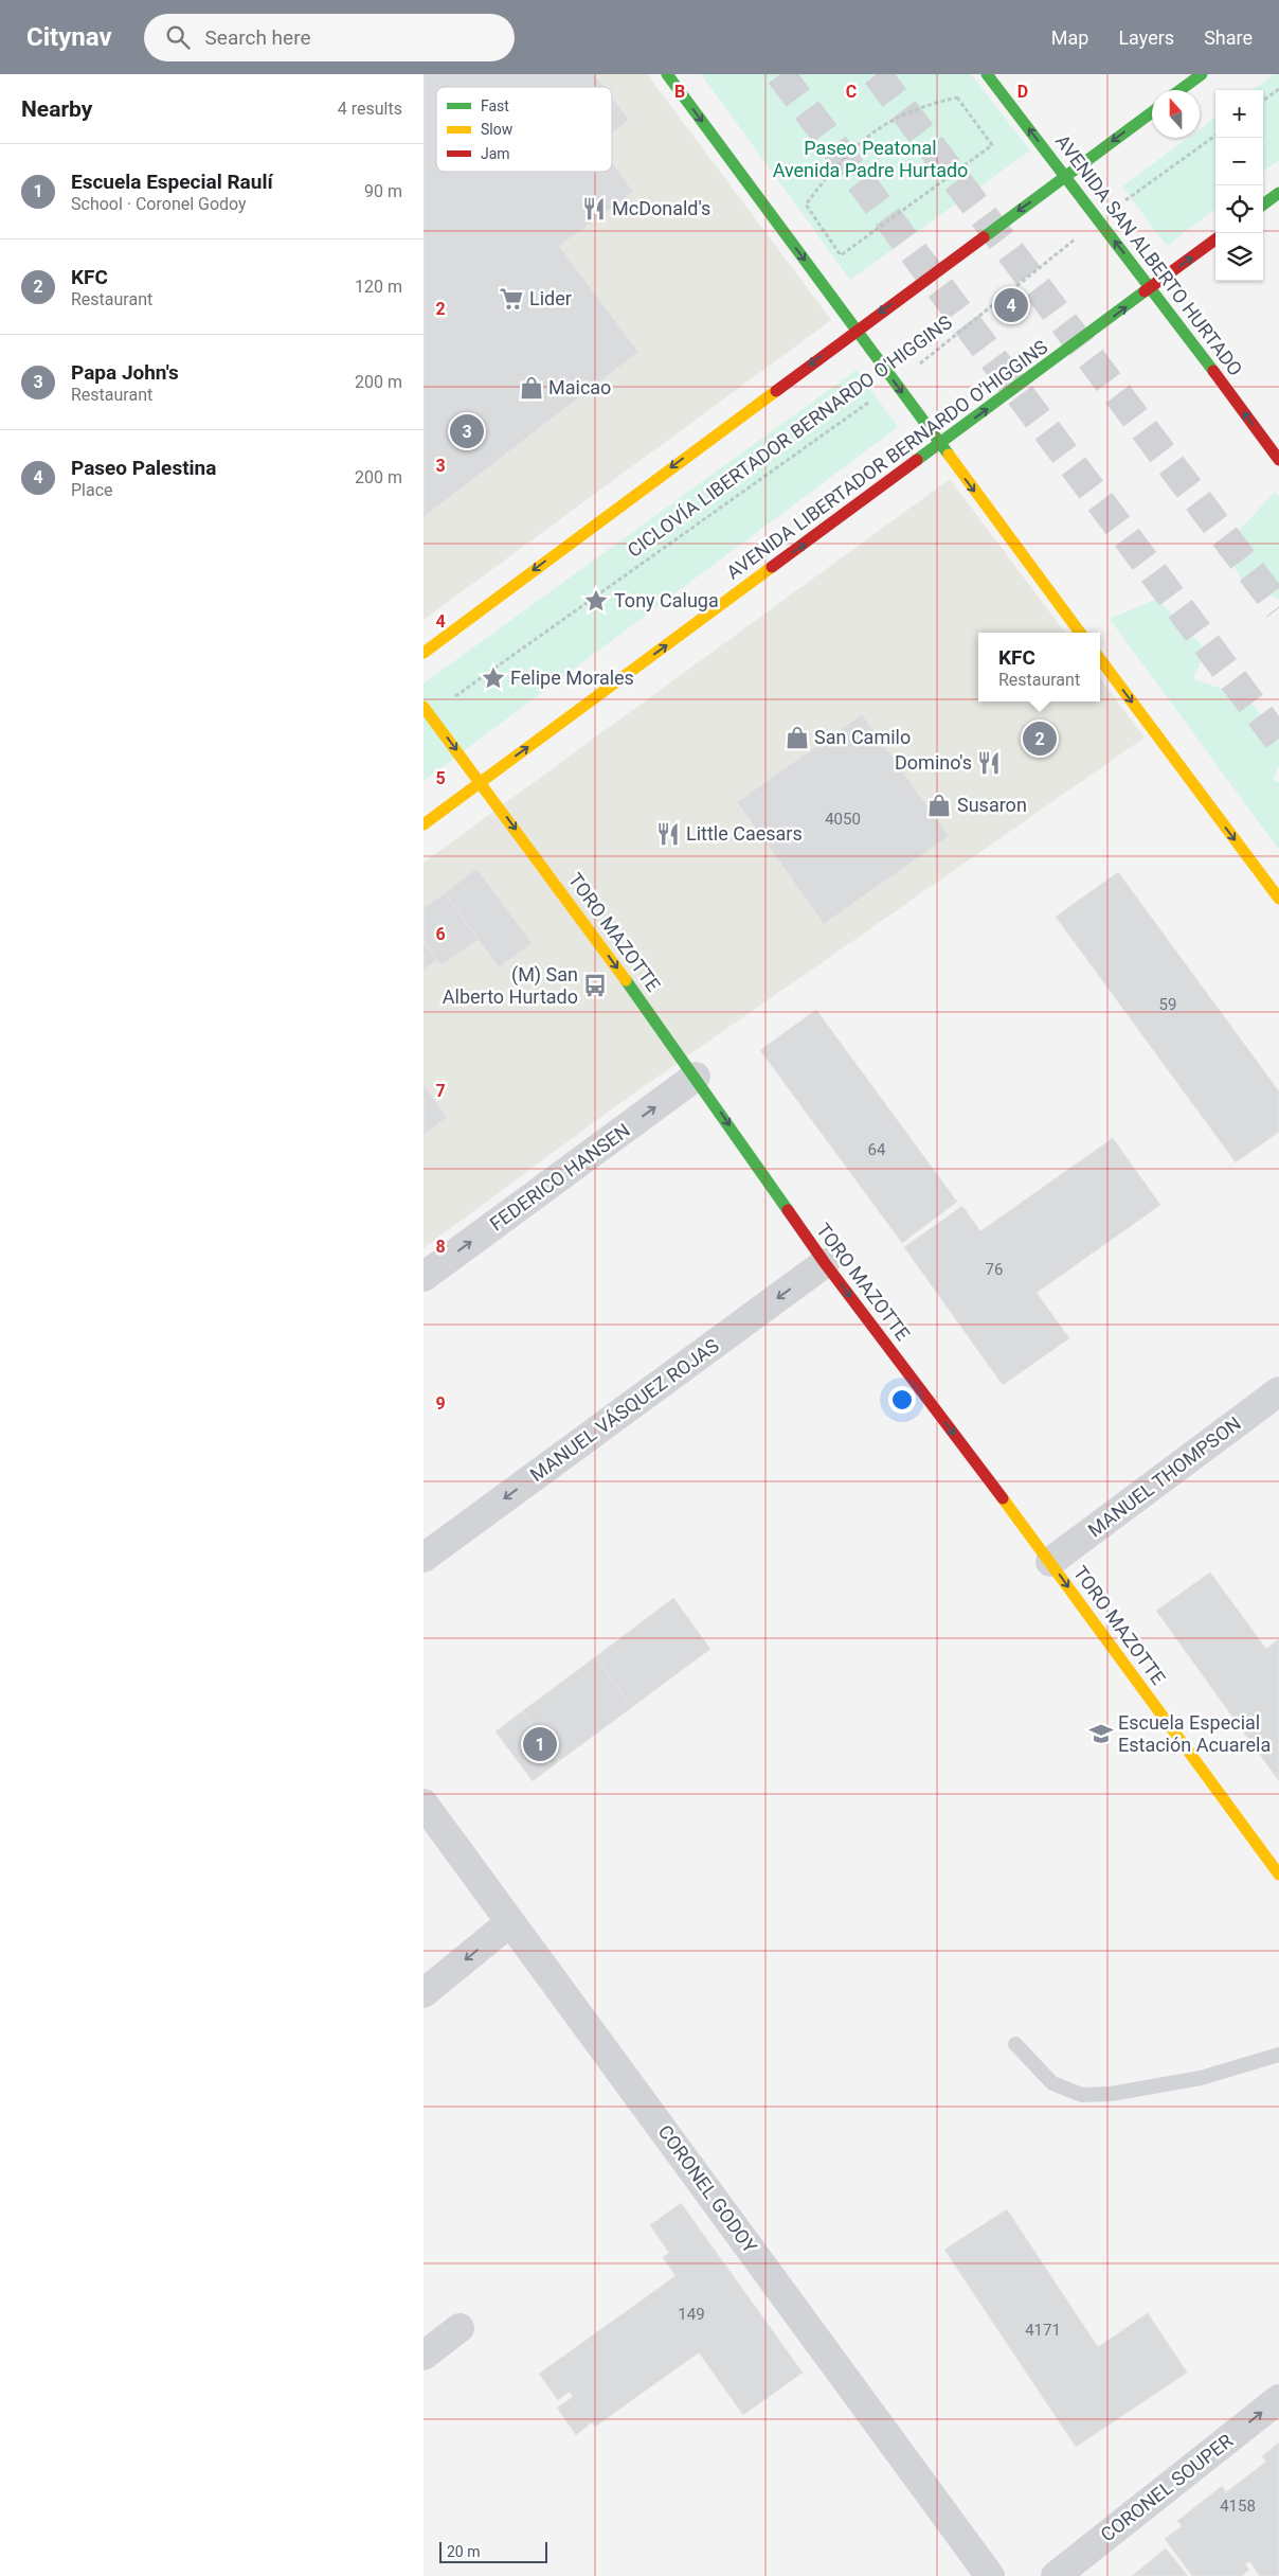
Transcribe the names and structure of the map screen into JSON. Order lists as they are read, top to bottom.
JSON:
{
  "streets": {
    "main road": ["AVENIDA SAN ALBERTO HURTADO", "AVENIDA LIBERTADOR BERNARDO O'HIGGINS", "TORO MAZOTTE"],
    "street": [
      "FEDERICO HANSEN",
      "MANUEL VÁSQUEZ ROJAS",
      "MANUEL THOMPSON",
      "CORONEL GODOY",
      "CORONEL SOUPER"
    ],
    "path": ["CICLOVÍA LIBERTADOR BERNARDO O'HIGGINS"]
  },
  "crossings": [
    ["AVENIDA SAN ALBERTO HURTADO", "CICLOVÍA LIBERTADOR BERNARDO O'HIGGINS"],
    ["AVENIDA SAN ALBERTO HURTADO", "AVENIDA LIBERTADOR BERNARDO O'HIGGINS"],
    ["CICLOVÍA LIBERTADOR BERNARDO O'HIGGINS", "TORO MAZOTTE"],
    ["AVENIDA LIBERTADOR BERNARDO O'HIGGINS", "TORO MAZOTTE"],
    ["TORO MAZOTTE", "FEDERICO HANSEN"],
    ["TORO MAZOTTE", "MANUEL VÁSQUEZ ROJAS"],
    ["TORO MAZOTTE", "MANUEL THOMPSON"]
  ],
  "one_way": [
    "AVENIDA SAN ALBERTO HURTADO",
    "AVENIDA LIBERTADOR BERNARDO O'HIGGINS",
    "TORO MAZOTTE",
    "FEDERICO HANSEN",
    "MANUEL VÁSQUEZ ROJAS",
    "CORONEL SOUPER"
  ],
  "parks": ["Paseo Peatonal Avenida Padre Hurtado"],
  "places": {
    "restaurant": ["McDonald's", "Domino's", "Little Caesars"],
    "supermarket": ["Lider"],
    "shop": ["Maicao", "San Camilo", "Susaron"],
    "place": ["Tony Caluga", "Felipe Morales"],
    "bus stop": ["(M) San Alberto Hurtado"],
    "school or university": ["Escuela Especial Estación Acuarela"]
  },
  "house_numbers": [
    "4050",
    "59",
    "64",
    "76",
    "149",
    "4171",
    "4158"
  ],
  "legend": ["Fast", "Slow", "Jam"],
  "scale_bar": "20 m",
  "north": "top",
  "page": {
    "header": "Citynav",
    "search": "Search here",
    "nav": ["Map", "Layers", "Share"],
    "heading": ["Nearby", "4 results"],
    "map_buttons": ["+", "−"],
    "list": [
      {
        "mark": "1",
        "name": "Escuela Especial Raulí",
        "note": "School · Coronel Godoy",
        "value": "90 m"
      },
      {
        "mark": "2",
        "name": "KFC",
        "note": "Restaurant",
        "value": "120 m"
      },
      {
        "mark": "3",
        "name": "Papa John's",
        "note": "Restaurant",
        "value": "200 m"
      },
      {
        "mark": "4",
        "name": "Paseo Palestina",
        "note": "Place",
        "value": "200 m"
      }
    ],
    "pins": [
      "4",
      "3",
      "2",
      "1"
    ],
    "popup": ["KFC", "Restaurant"],
    "scale": "20 m"
  },
  "grid": {
    "columns": ["B", "C", "D"],
    "rows": [
      "2",
      "3",
      "4",
      "5",
      "6",
      "7",
      "8",
      "9"
    ]
  }
}
